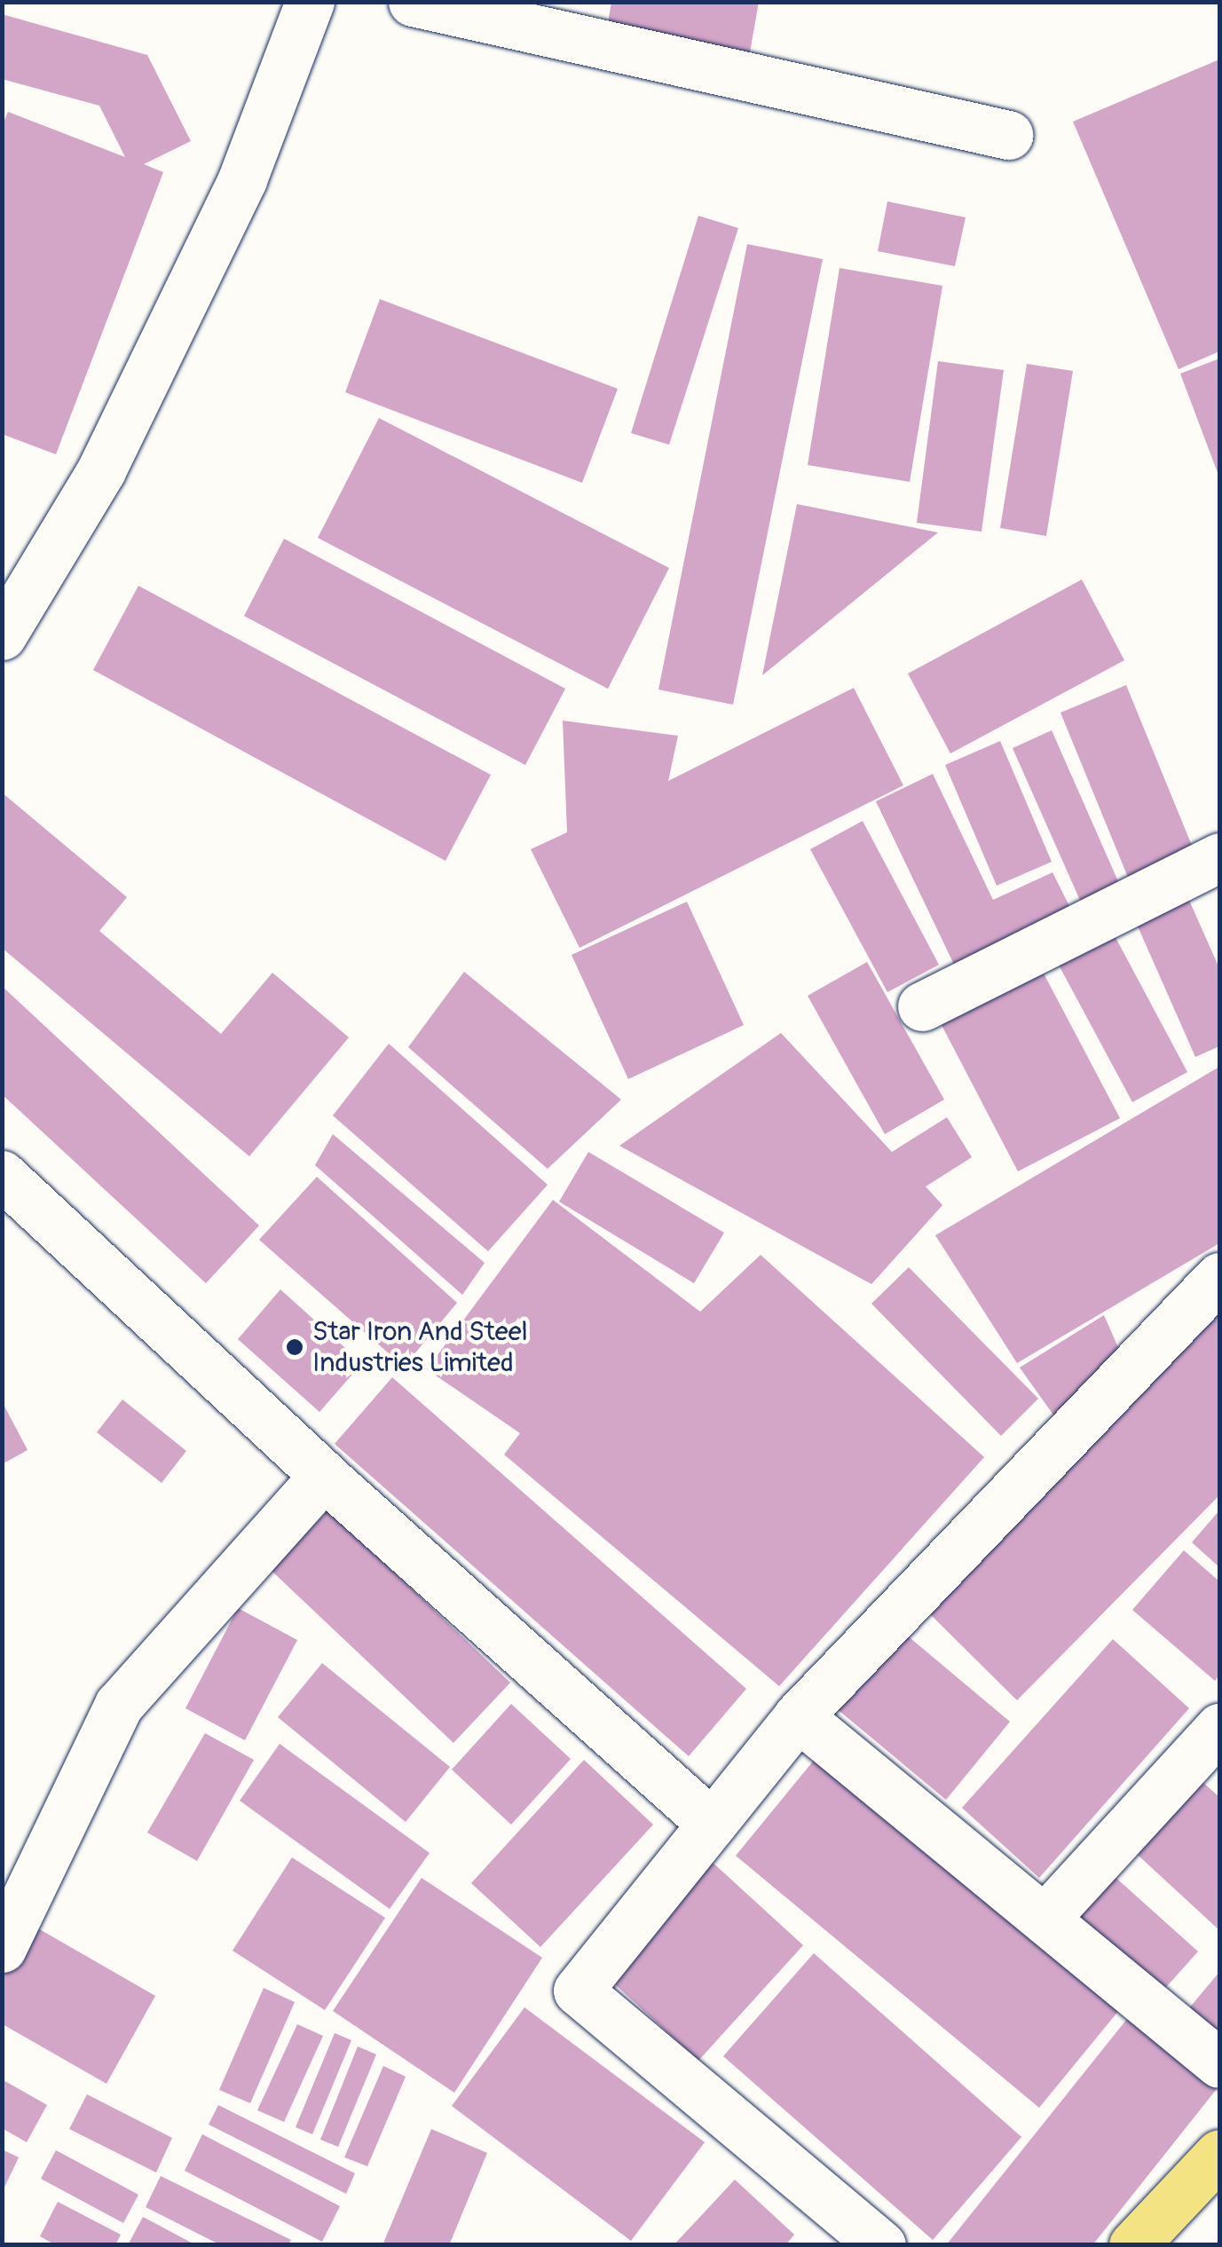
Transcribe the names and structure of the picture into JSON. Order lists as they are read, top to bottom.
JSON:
{
  "places": ["Star Iron And Steel Industries Limited"]
}
